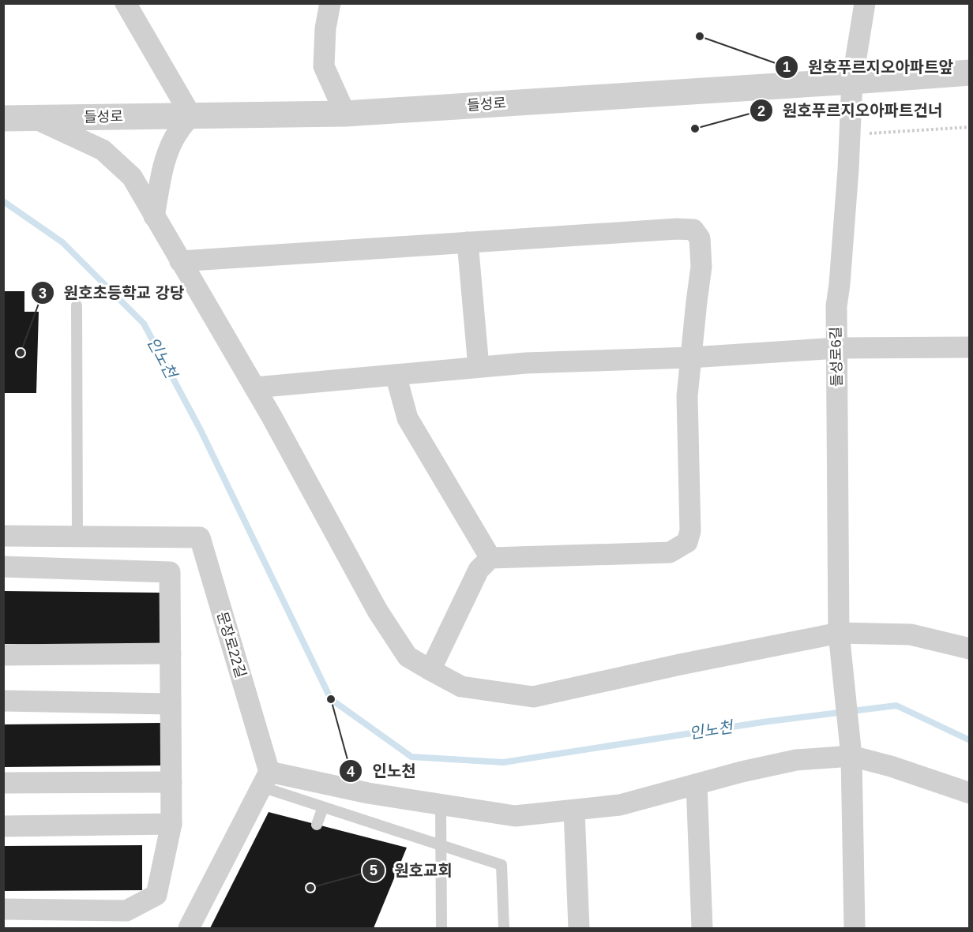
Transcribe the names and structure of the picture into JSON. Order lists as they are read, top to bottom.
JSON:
{
  "streets": {
    "street": ["들성로", "들성로6길", "문장로22길"]
  },
  "crossings": [
    ["들성로", "들성로6길"]
  ],
  "water": ["인노천"],
  "places": [
    "원호푸르지오아파트앞",
    "원호푸르지오아파트건너",
    "원호초등학교 강당",
    "인노천",
    "원호교회"
  ]
}
